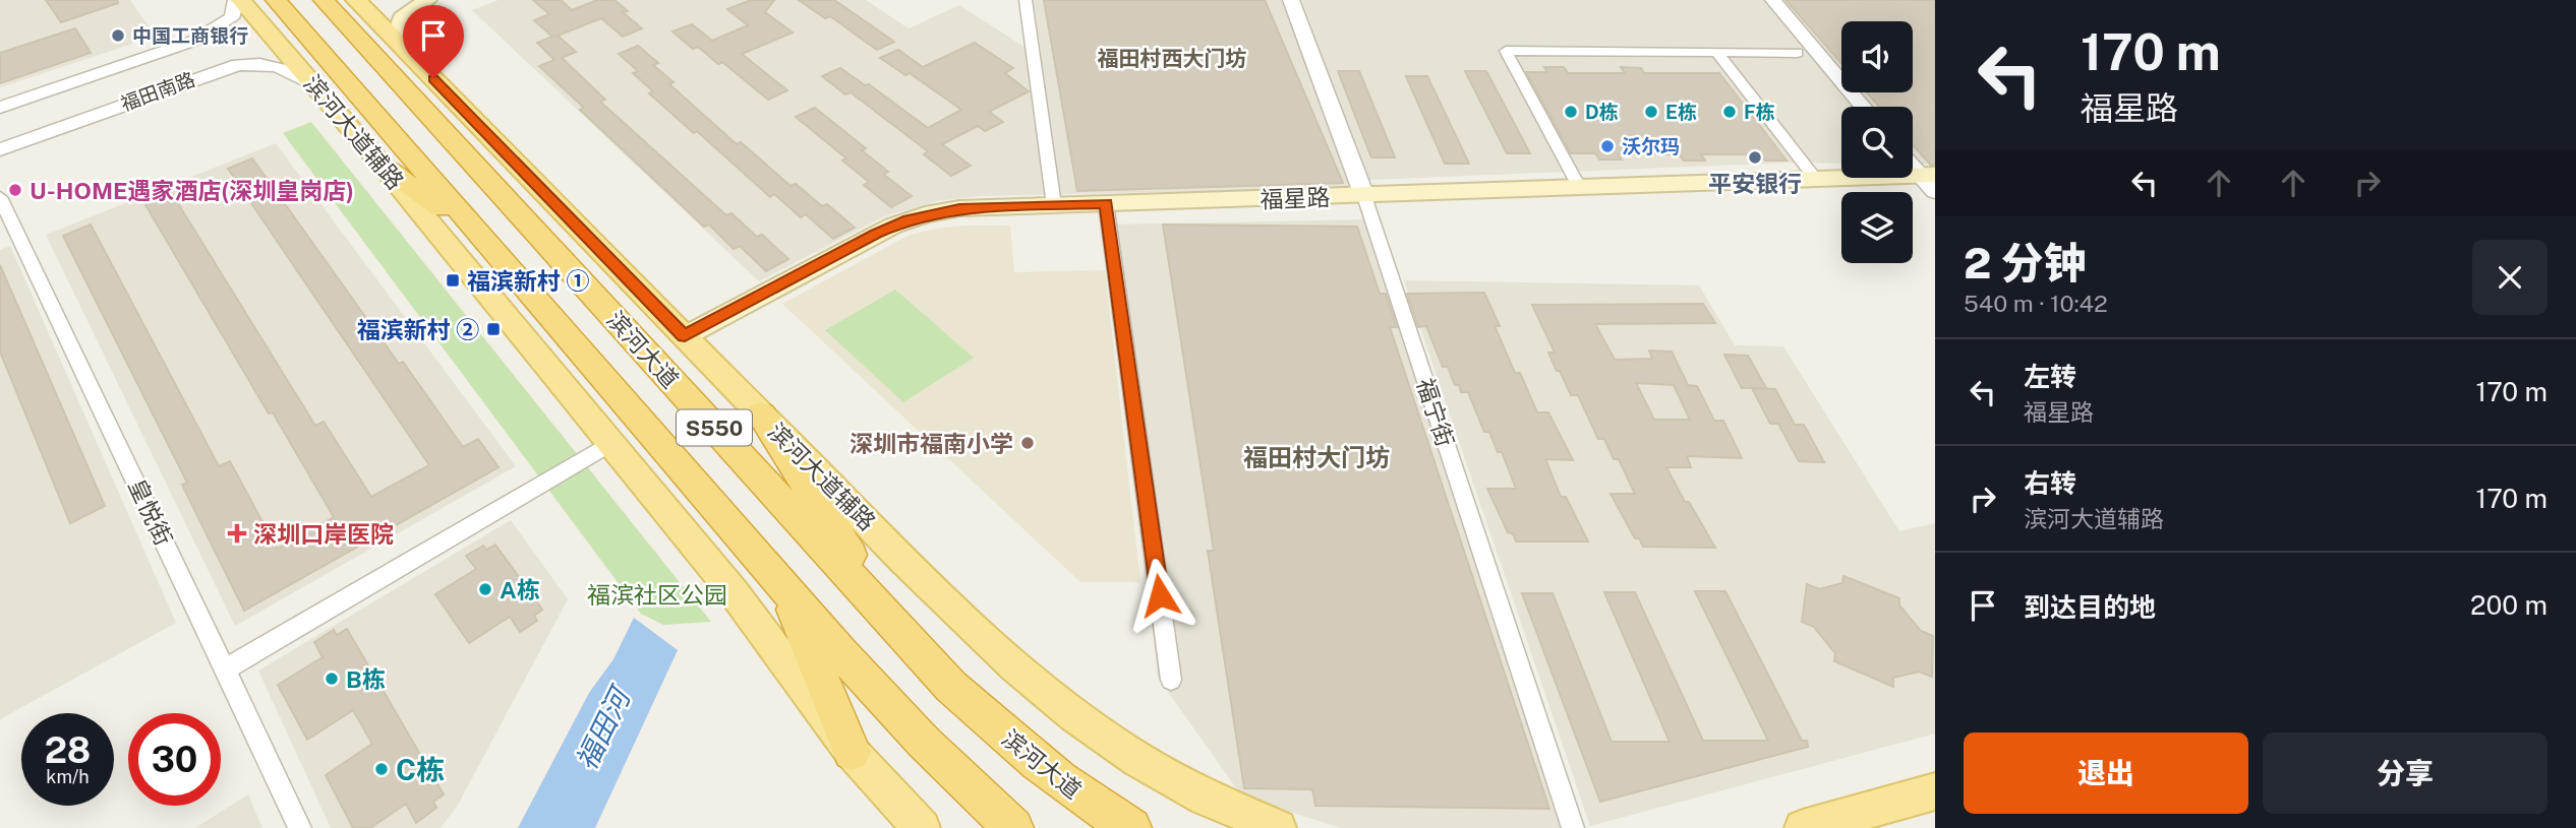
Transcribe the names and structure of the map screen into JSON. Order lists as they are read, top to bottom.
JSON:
{
  "streets": {
    "highway": ["滨河大道", "S550"],
    "main road": ["滨河大道辅路", "福星路"],
    "street": ["福田南路", "福宁街", "皇悦街"]
  },
  "crossings": [
    ["福田南路", "滨河大道辅路"],
    ["滨河大道辅路", "福星路"],
    ["福星路", "福宁街"]
  ],
  "districts": ["福田村西大门坊", "福田村大门坊"],
  "water": ["福田河"],
  "parks": ["福滨社区公园"],
  "places": {
    "other": [
      "中国工商银行",
      "D栋",
      "E栋",
      "F栋",
      "沃尔玛",
      "平安银行",
      "U-HOME遇家酒店(深圳皇岗店)",
      "深圳市福南小学",
      "A栋",
      "B栋",
      "C栋"
    ],
    "transit": ["福滨新村 ①", "福滨新村 ②"],
    "health": ["深圳口岸医院"]
  },
  "page": {
    "turn": ["170 m", "福星路"],
    "heading": ["2 分钟", "540 m · 10:42"],
    "list": [
      {
        "name": "左转",
        "note": "福星路",
        "value": "170 m"
      },
      {
        "name": "右转",
        "note": "滨河大道辅路",
        "value": "170 m"
      },
      {
        "name": "到达目的地",
        "value": "200 m"
      }
    ],
    "speed": "28 km/h",
    "limit": "30",
    "buttons": ["退出", "分享"]
  }
}
